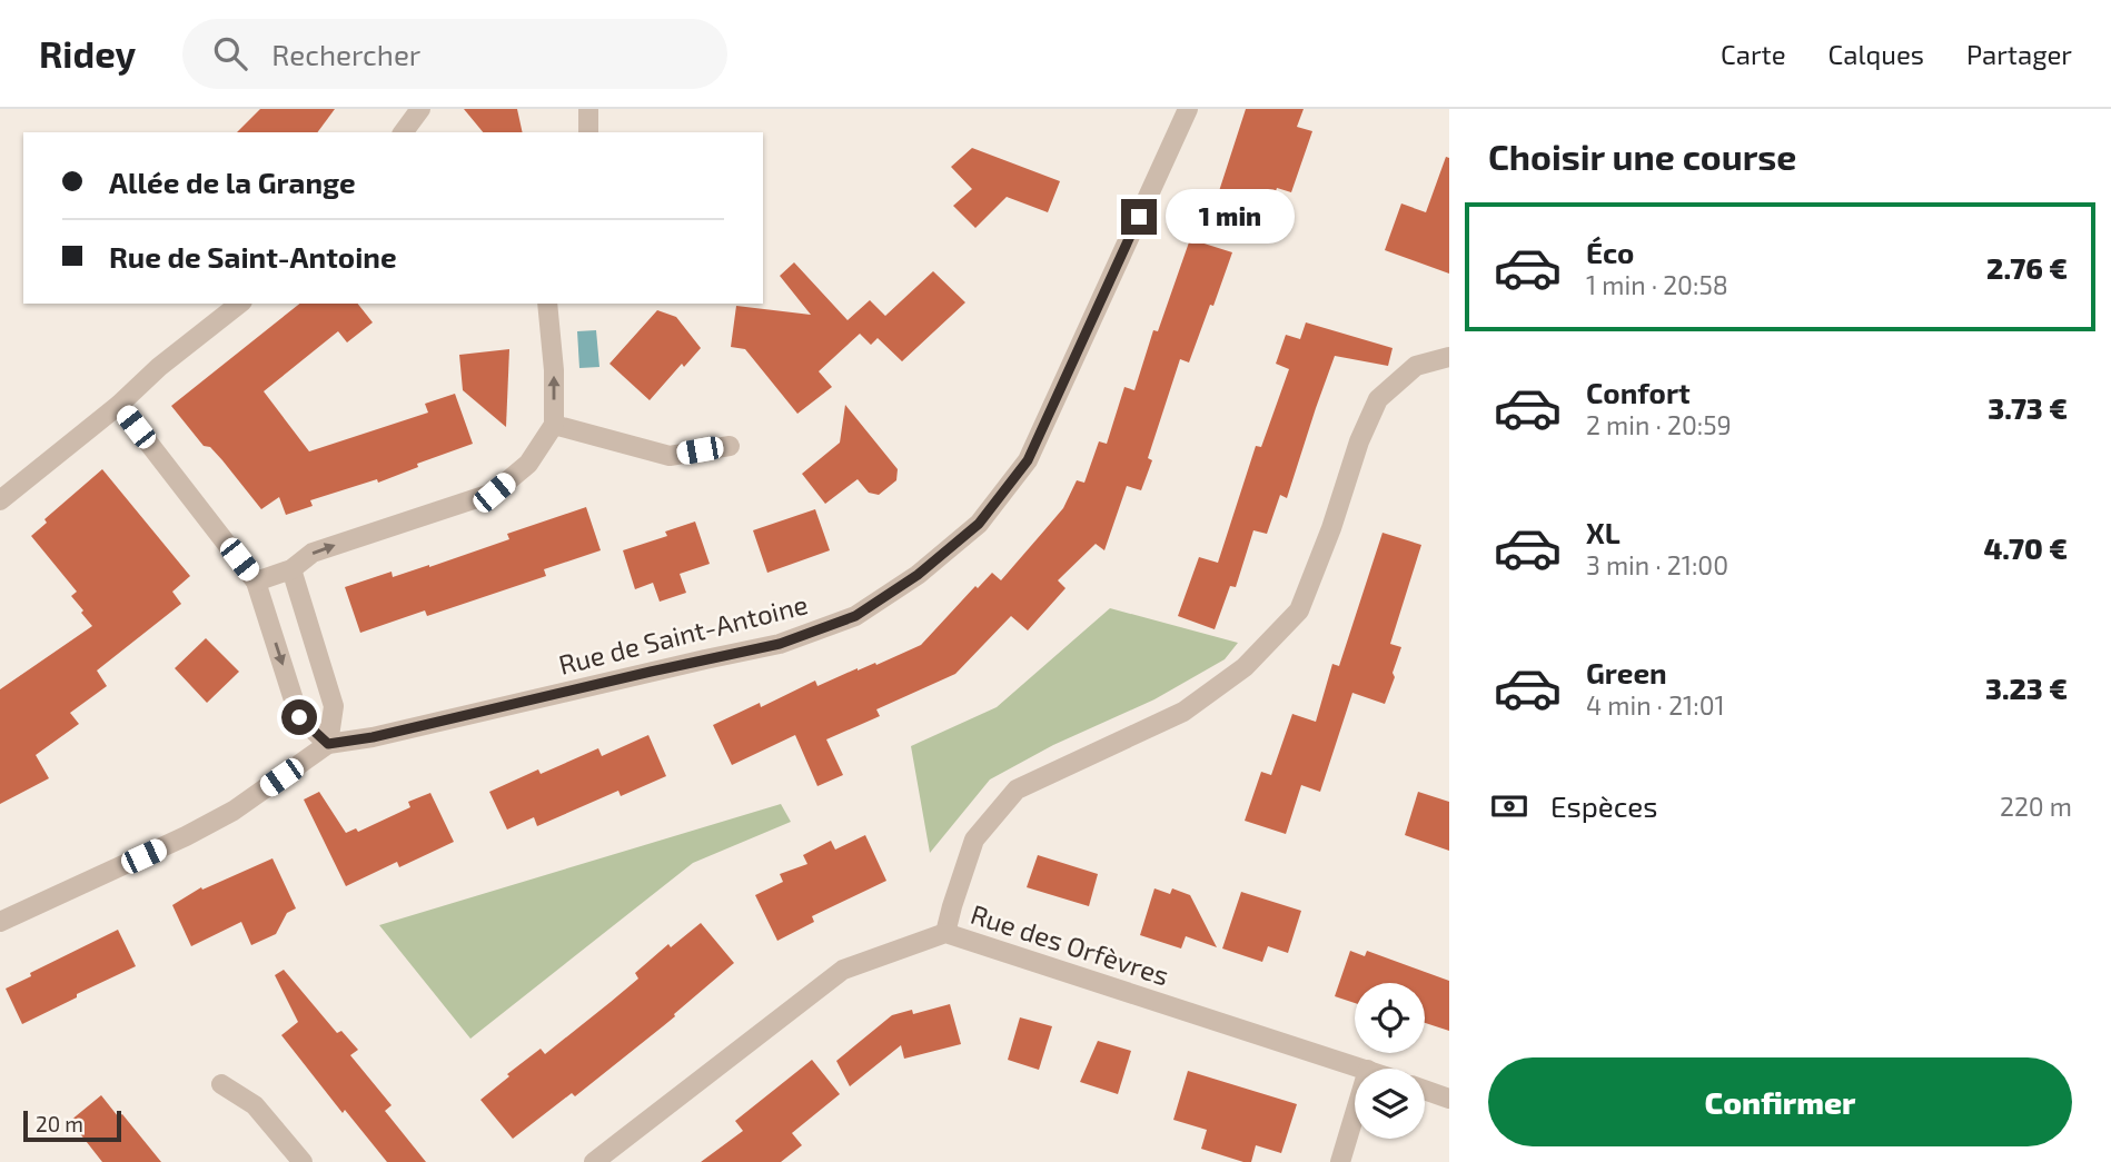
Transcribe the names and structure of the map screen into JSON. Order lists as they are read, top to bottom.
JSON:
{
  "streets": {
    "street": ["Rue de Saint-Antoine", "Rue des Orfèvres"]
  },
  "scale_bar": "20 m",
  "page": {
    "header": "Ridey",
    "search": "Rechercher",
    "nav": ["Carte", "Calques", "Partager"],
    "heading": "Choisir une course",
    "banner": ["Allée de la Grange", "Rue de Saint-Antoine"],
    "bubble": "1 min",
    "list": [
      {
        "name": "Éco",
        "note": "1 min · 20:58",
        "value": "2.76 €"
      },
      {
        "name": "Confort",
        "note": "2 min · 20:59",
        "value": "3.73 €"
      },
      {
        "name": "XL",
        "note": "3 min · 21:00",
        "value": "4.70 €"
      },
      {
        "name": "Green",
        "note": "4 min · 21:01",
        "value": "3.23 €"
      }
    ],
    "pay": ["Espèces", "220 m"],
    "buttons": "Confirmer",
    "scale": "20 m"
  }
}
